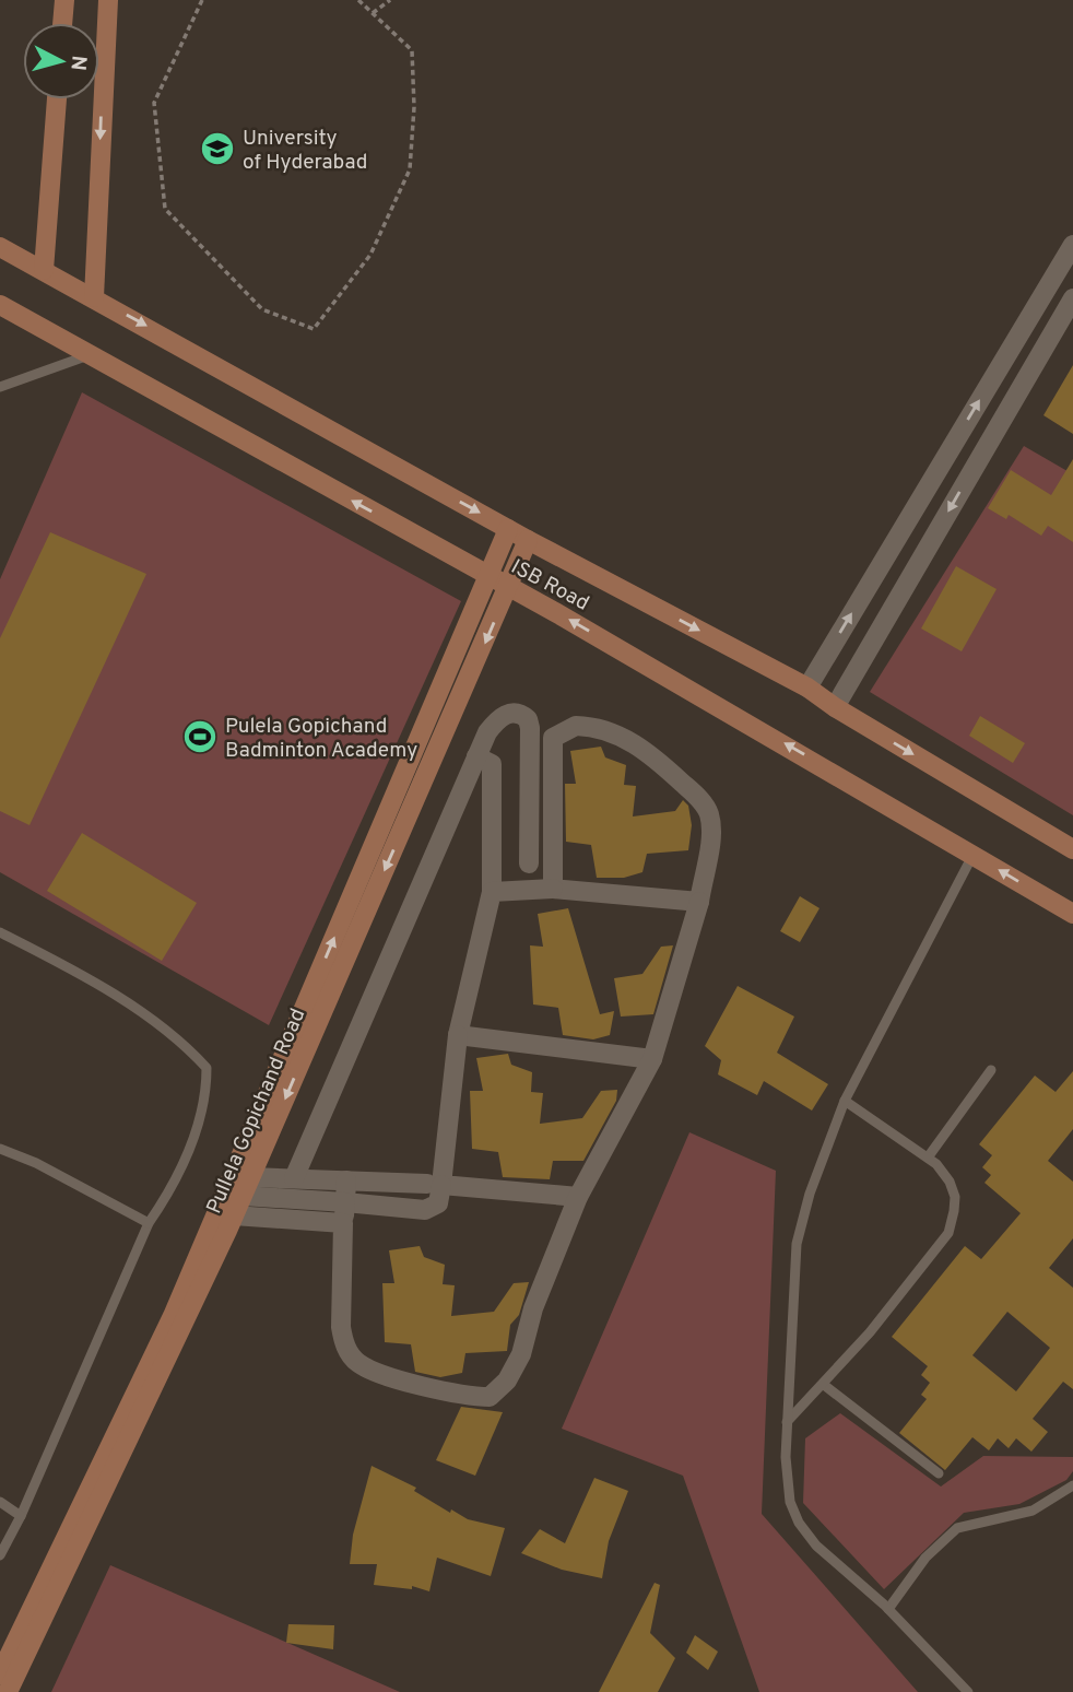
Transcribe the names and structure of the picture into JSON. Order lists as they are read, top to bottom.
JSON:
{
  "streets": {
    "street": ["ISB Road", "Pullela Gopichand Road"]
  },
  "crossings": [
    ["ISB Road", "Pullela Gopichand Road"]
  ],
  "places": {
    "school or university": ["University of Hyderabad"],
    "sports": ["Pulela Gopichand Badminton Academy"]
  },
  "north": "right"
}
